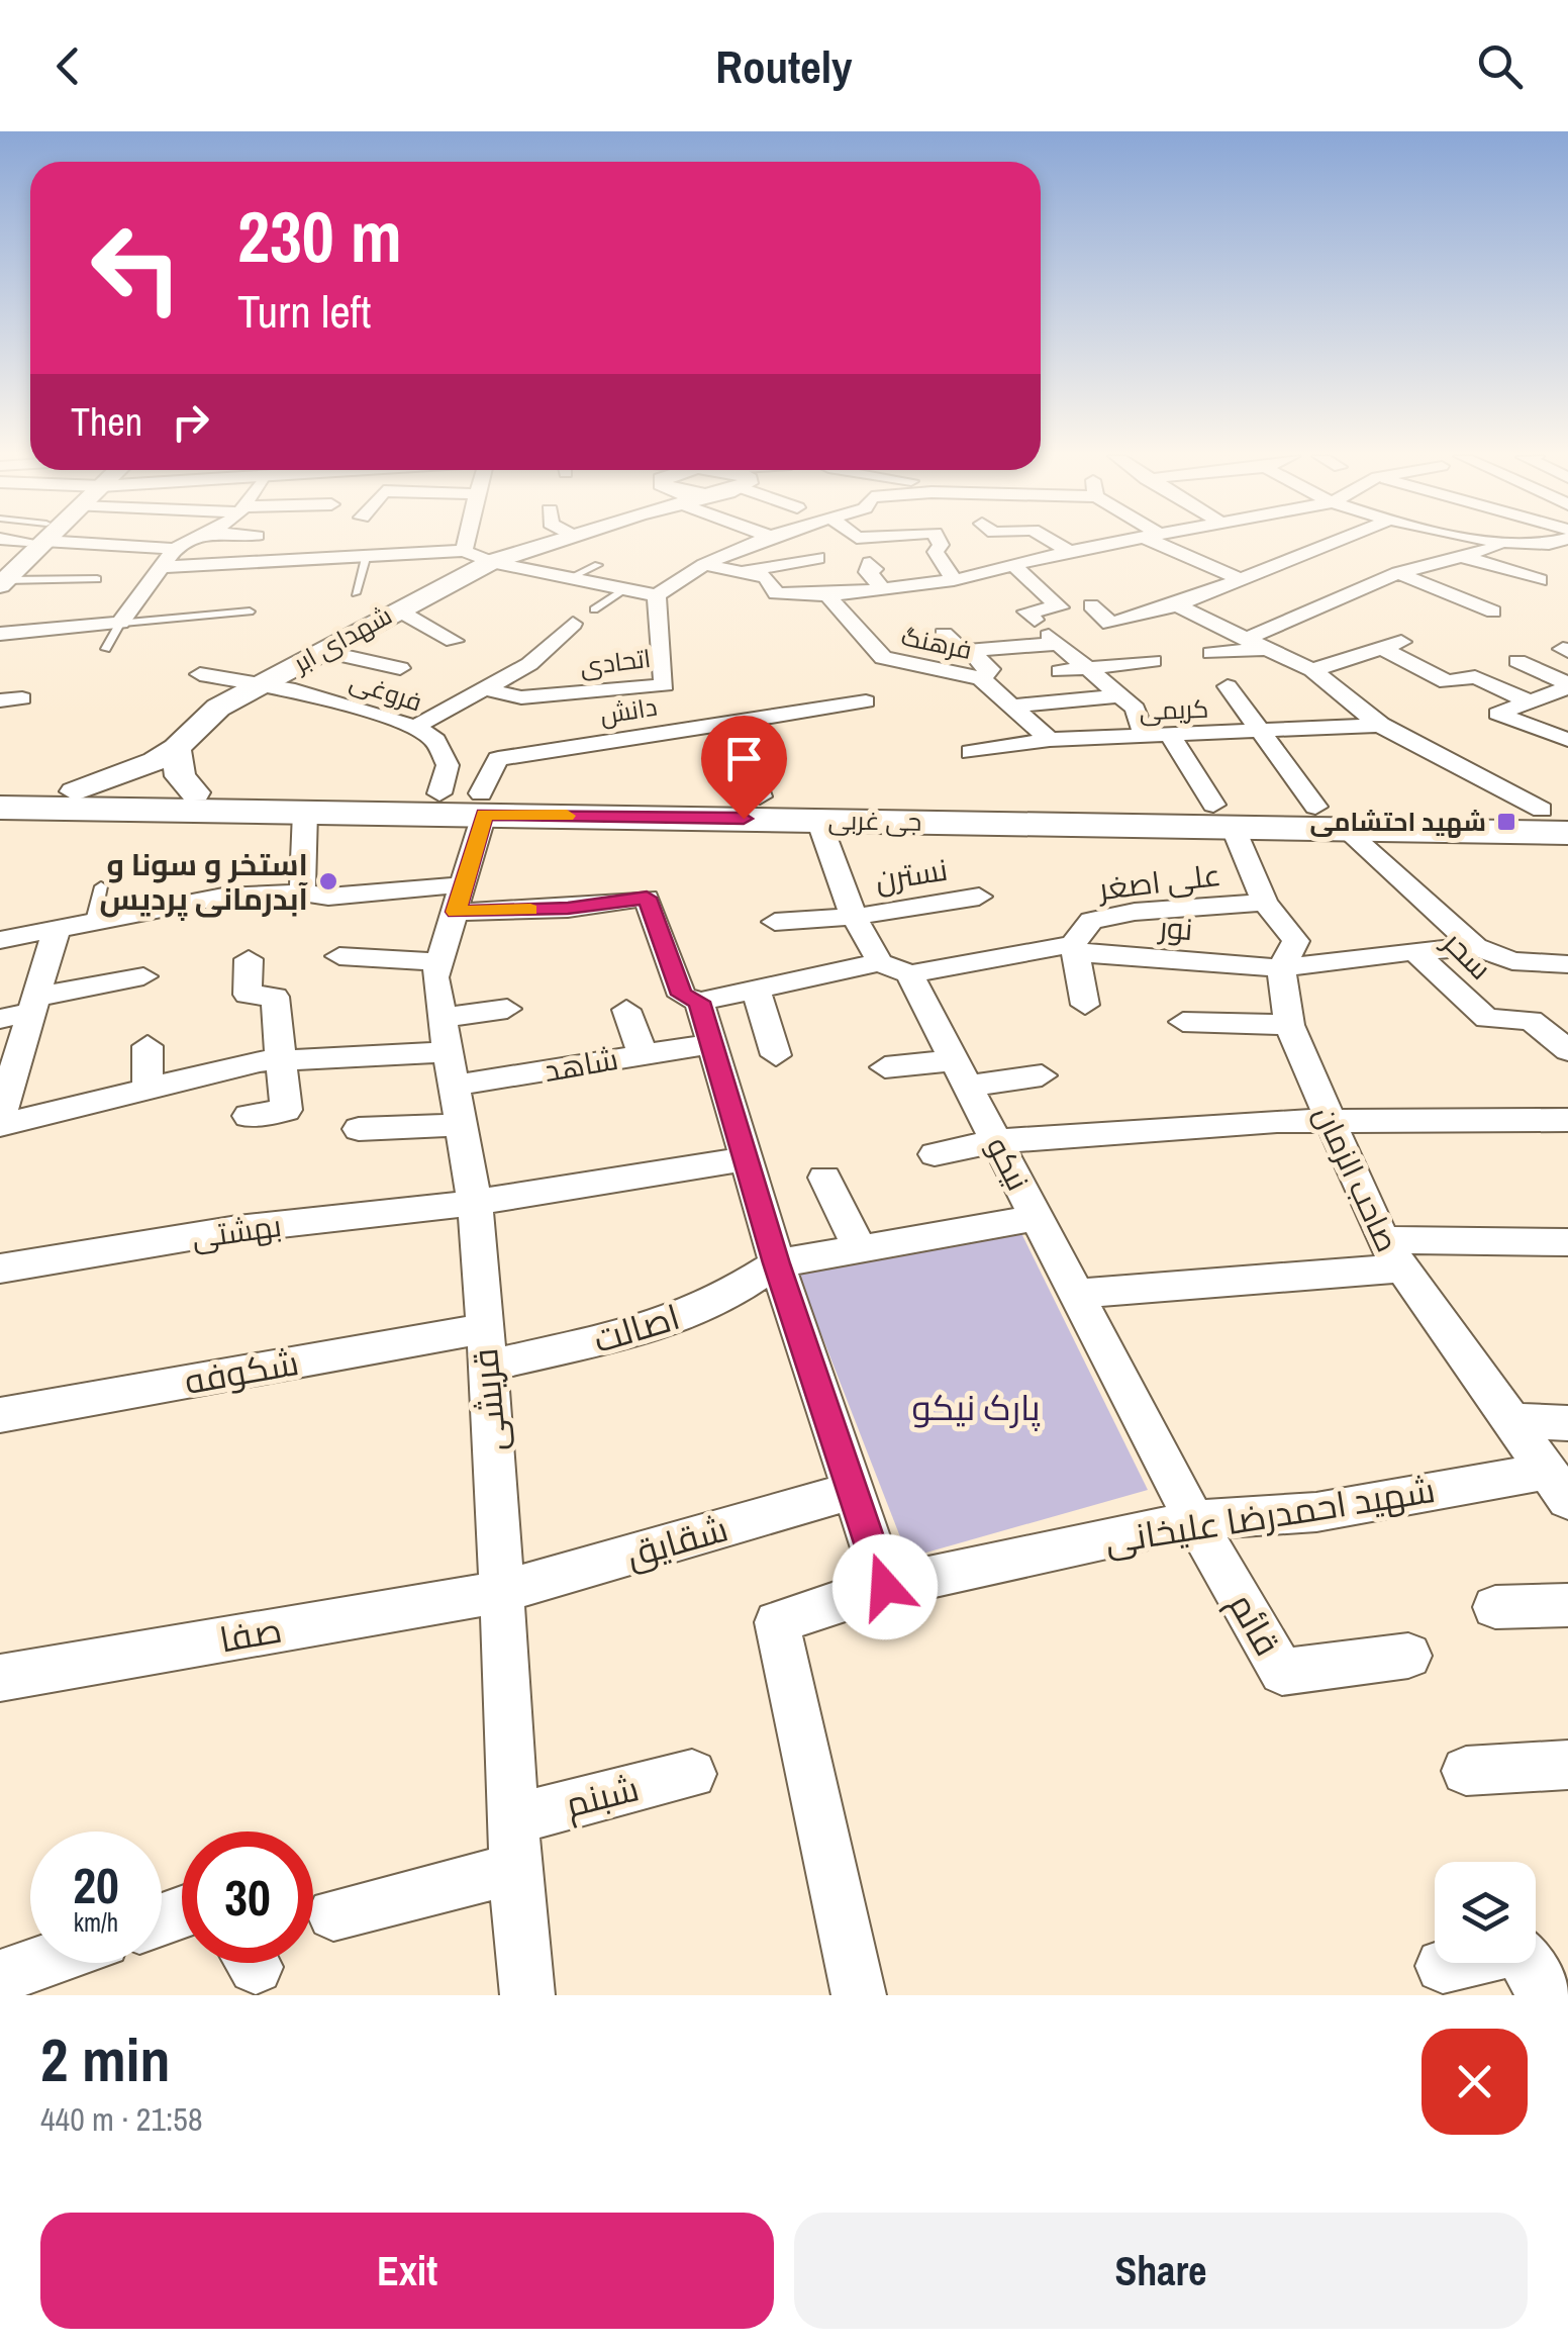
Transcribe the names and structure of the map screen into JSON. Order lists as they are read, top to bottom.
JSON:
{
  "streets": {
    "main road": ["شهدای ابر", "جی غربی"],
    "street": [
      "فرهنگ",
      "اتحادی",
      "فروغی",
      "کریمی",
      "دانش",
      "نسترن",
      "علی اصغر",
      "نور",
      "سحر",
      "شاهد",
      "نیکو",
      "صاحب الزمان",
      "بهشتی",
      "اصالت",
      "شکوفه",
      "قریشی",
      "شهید احمدرضا علیخانی",
      "شقایق",
      "قائم",
      "صفا",
      "شبنم"
    ]
  },
  "crossings": [
    ["شهدای ابر", "فروغی"],
    ["شهدای ابر", "جی غربی"],
    ["فرهنگ", "کریمی"],
    ["فروغی", "جی غربی"],
    ["کریمی", "صاحب الزمان"],
    ["دانش", "جی غربی"],
    ["دانش", "قریشی"],
    ["جی غربی", "سحر"],
    ["جی غربی", "نیکو"],
    ["جی غربی", "صاحب الزمان"],
    ["جی غربی", "قریشی"],
    ["نسترن", "نیکو"],
    ["علی اصغر", "نور"],
    ["علی اصغر", "صاحب الزمان"],
    ["نور", "سحر"],
    ["نور", "صاحب الزمان"],
    ["شاهد", "قریشی"],
    ["نیکو", "شهید احمدرضا علیخانی"],
    ["نیکو", "قائم"],
    ["صاحب الزمان", "شهید احمدرضا علیخانی"],
    ["بهشتی", "قریشی"],
    ["اصالت", "شکوفه"],
    ["اصالت", "قریشی"],
    ["شکوفه", "قریشی"],
    ["قریشی", "شقایق"],
    ["قریشی", "صفا"],
    ["قریشی", "شبنم"],
    ["شهید احمدرضا علیخانی", "قائم"],
    ["شقایق", "صفا"]
  ],
  "parks": ["پارک نیکو"],
  "places": {
    "transit": ["شهید احتشامی"],
    "other": ["استخر و سونا و آبدرمانی پردیس"]
  },
  "page": {
    "header": "Routely",
    "turn": ["230 m", "Turn left"],
    "then": "Then",
    "speed": "20 km/h",
    "limit": "30",
    "heading": ["2 min", "440 m · 21:58"],
    "buttons": ["Exit", "Share"]
  }
}
